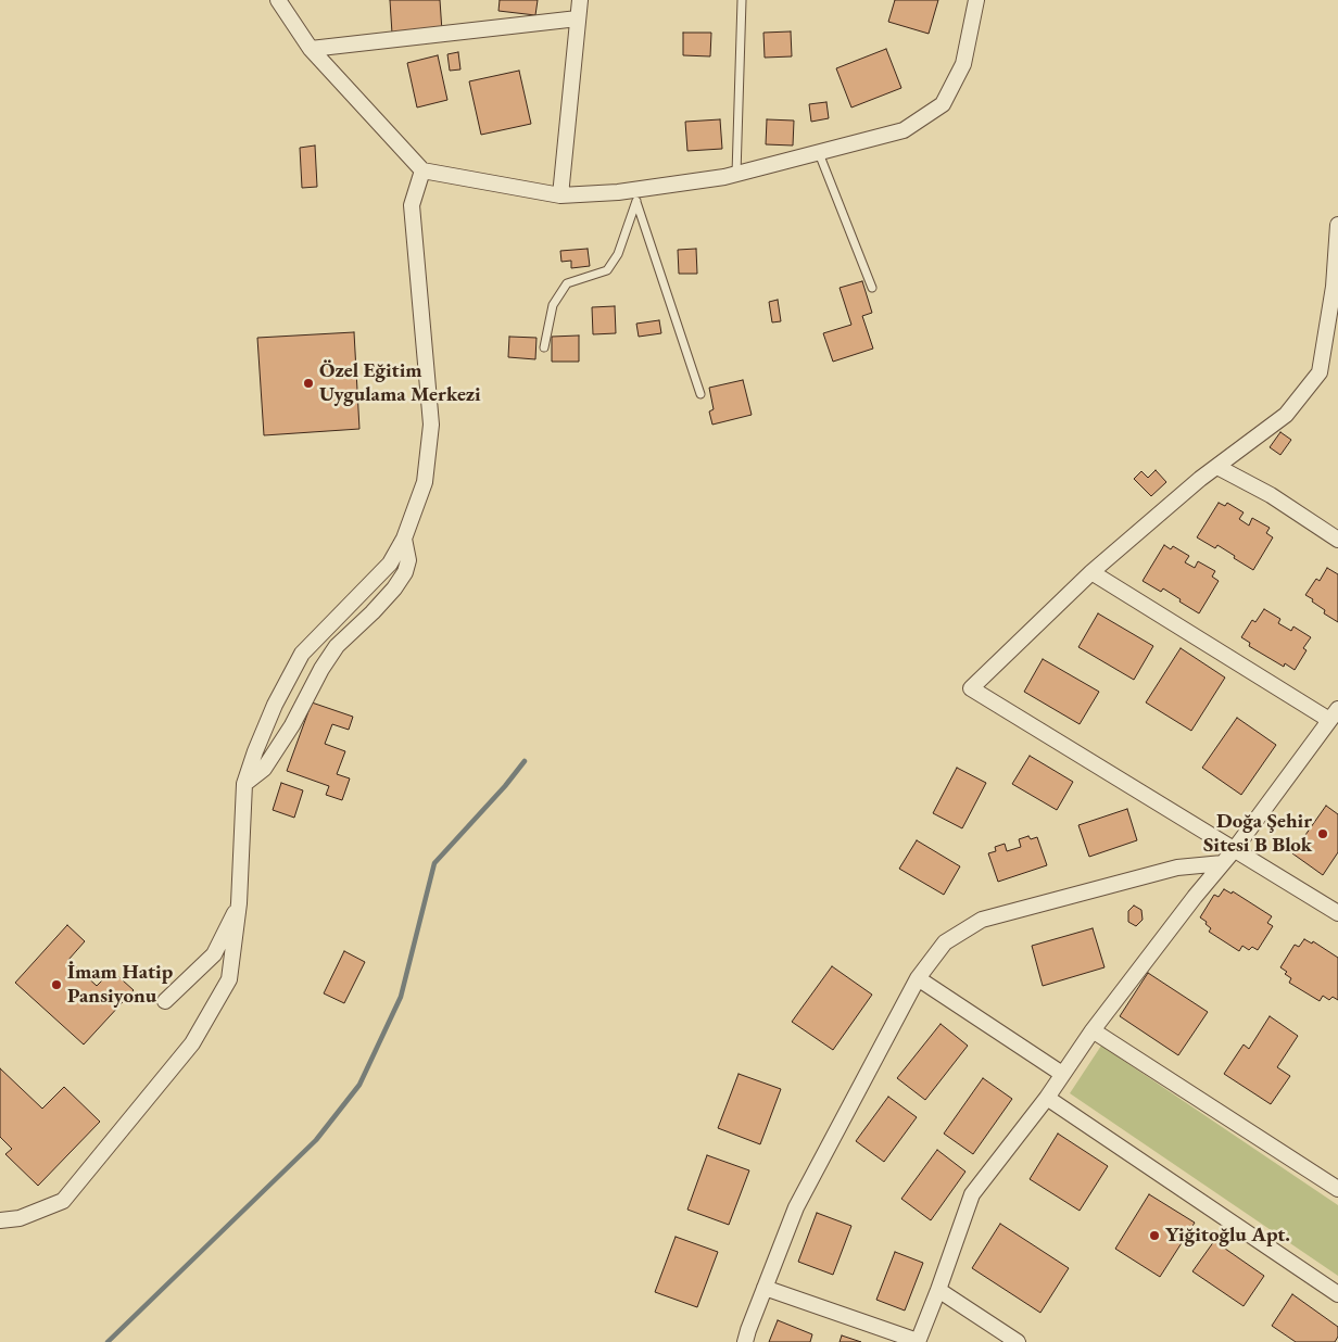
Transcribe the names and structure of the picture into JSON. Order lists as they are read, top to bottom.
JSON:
{
  "places": [
    "Özel Eğitim Uygulama Merkezi",
    "Doğa Şehir Sitesi B Blok",
    "İmam Hatip Pansiyonu",
    "Yiğitoğlu Apt."
  ]
}
